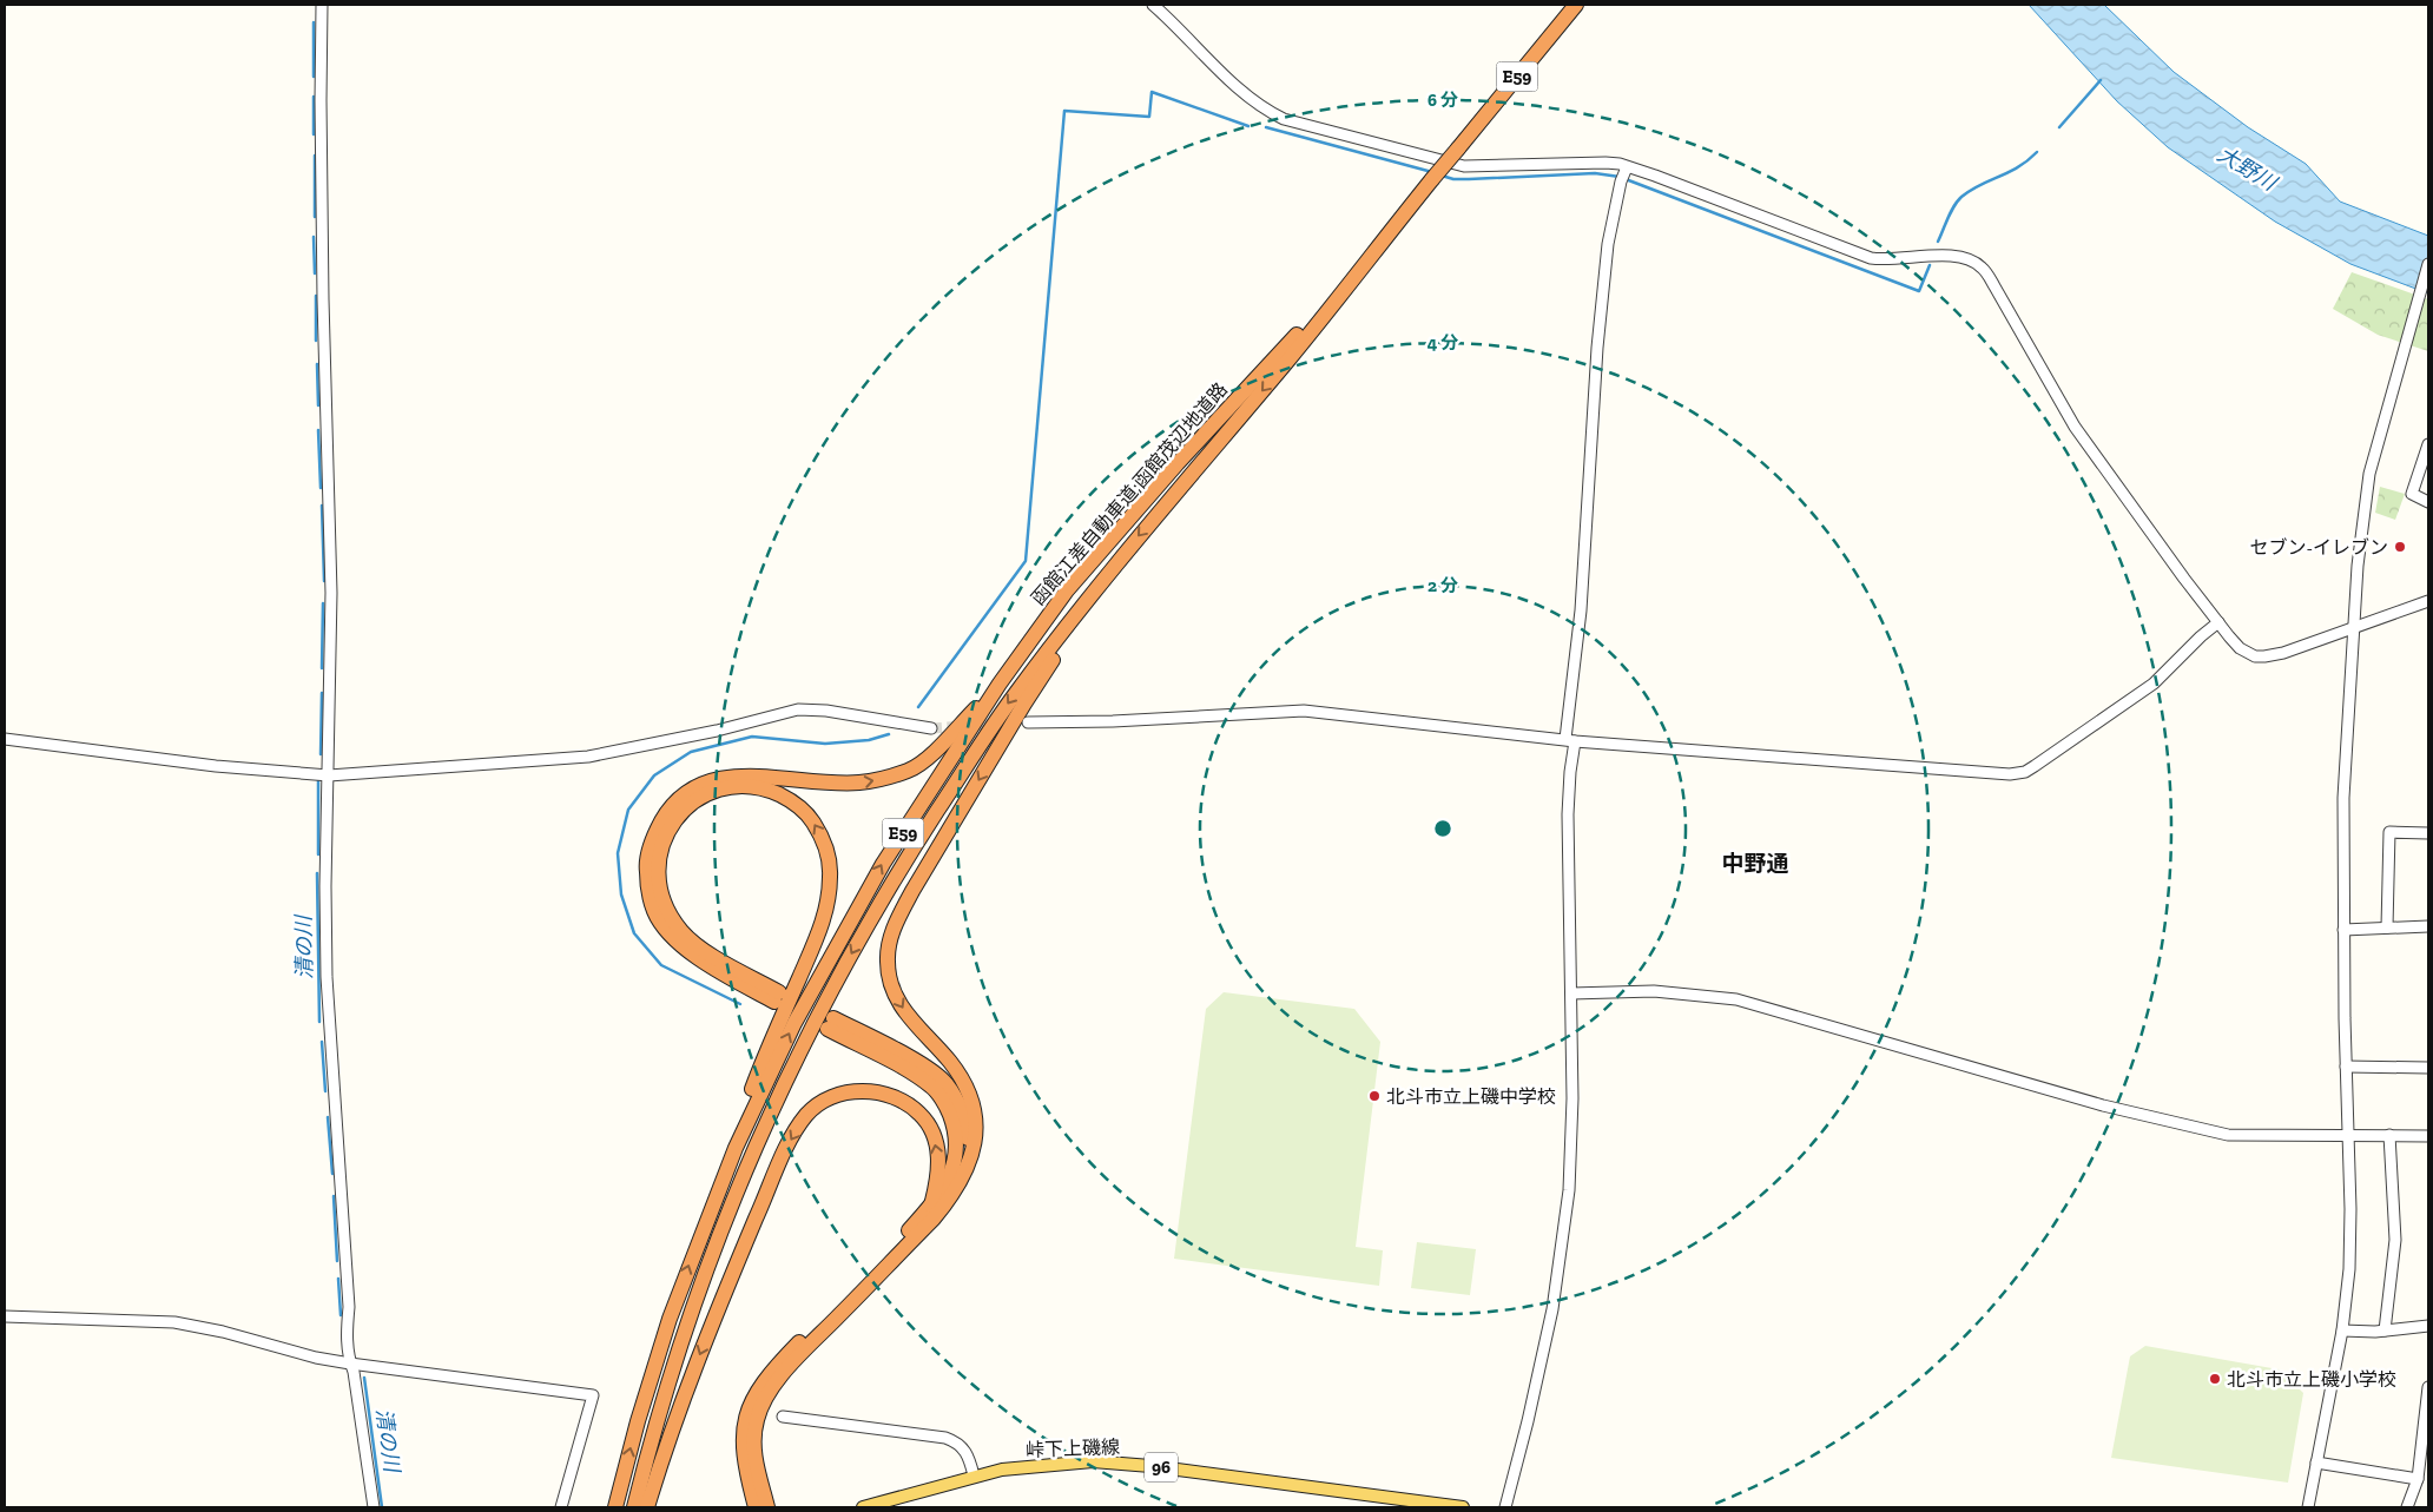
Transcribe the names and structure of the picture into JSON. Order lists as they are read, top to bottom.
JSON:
{
  "streets": {
    "highway": ["E59", "函館江差自動車道;函館茂辺地道路"],
    "main road": ["峠下上磯線", "96"]
  },
  "districts": ["中野通"],
  "water": ["大野川", "清の川"],
  "places": ["セブン-イレブン", "北斗市立上磯中学校", "北斗市立上磯小学校"],
  "rings": ["6 分", "4 分", "2 分"]
}
